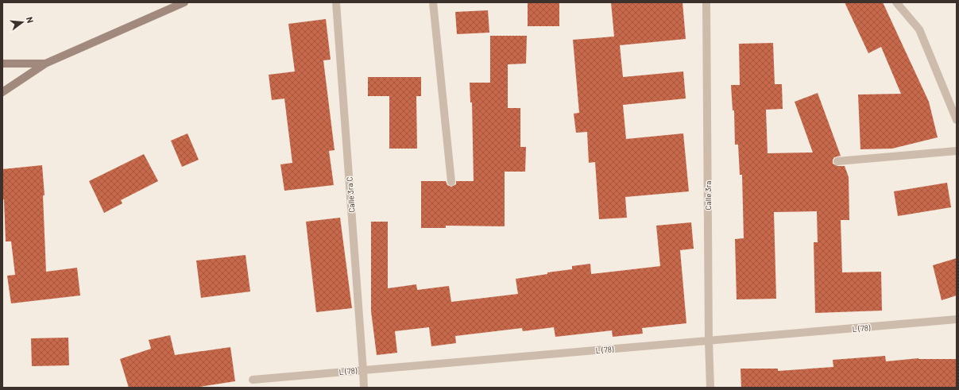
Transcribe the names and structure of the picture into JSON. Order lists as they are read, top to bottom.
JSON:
{
  "streets": {
    "street": ["Calle 3ra C", "Calle 3ra", "L (78)"]
  },
  "crossings": [
    ["Calle 3ra C", "L (78)"],
    ["Calle 3ra", "L (78)"]
  ],
  "north": "right"
}
